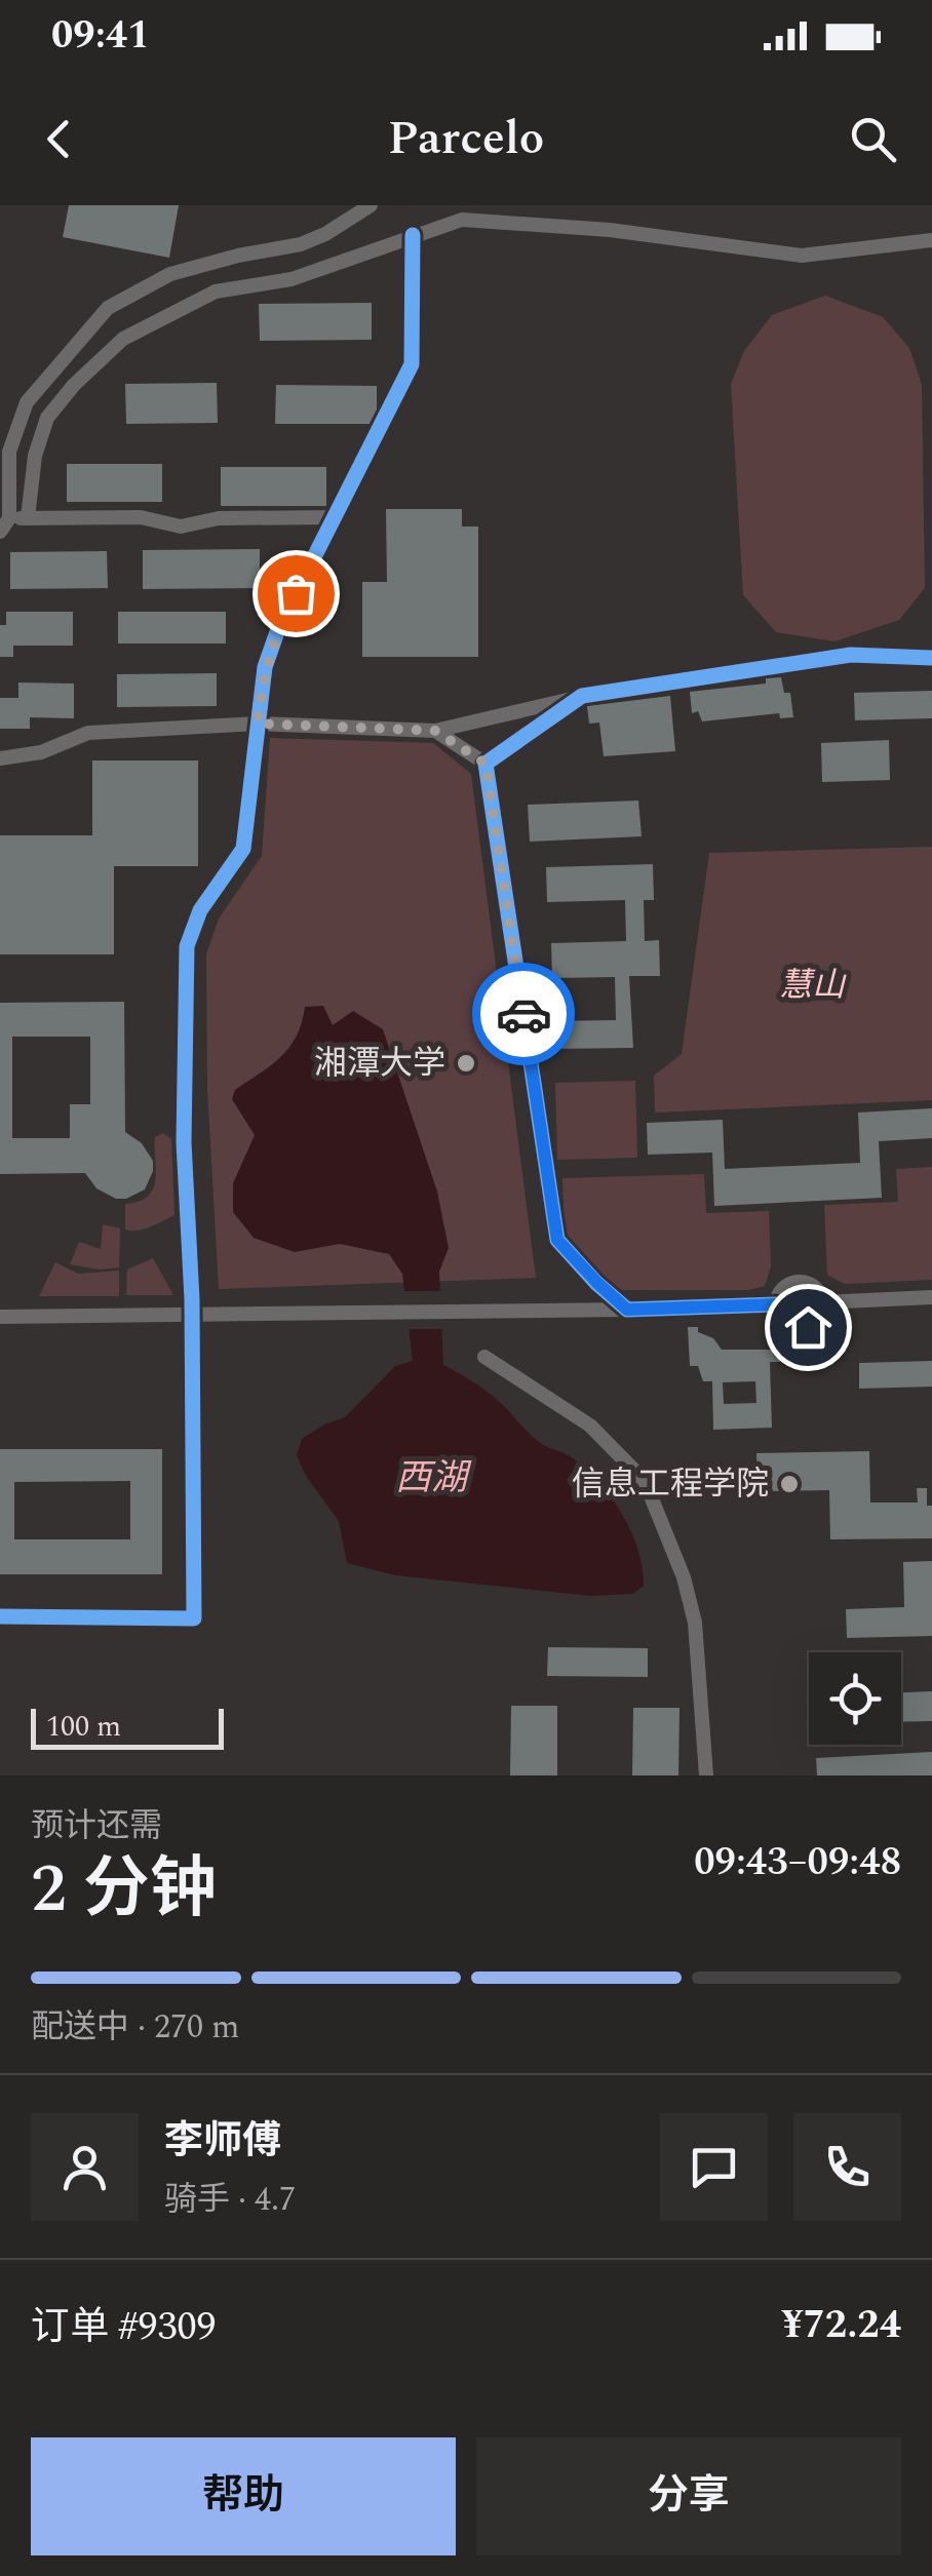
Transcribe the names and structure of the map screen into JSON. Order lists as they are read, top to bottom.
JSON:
{
  "water": ["西湖"],
  "parks": ["慧山"],
  "places": ["湘潭大学", "信息工程学院"],
  "scale_bar": "100 m",
  "page": {
    "status": "09:41",
    "header": "Parcelo",
    "scale": "100 m",
    "heading": ["2 分钟", "预计还需", "09:43–09:48"],
    "panel": [
      "李师傅",
      "骑手 · 4.7",
      "订单 #9309",
      "¥72.24"
    ],
    "bar": "配送中 · 270 m",
    "buttons": ["帮助", "分享"]
  }
}
